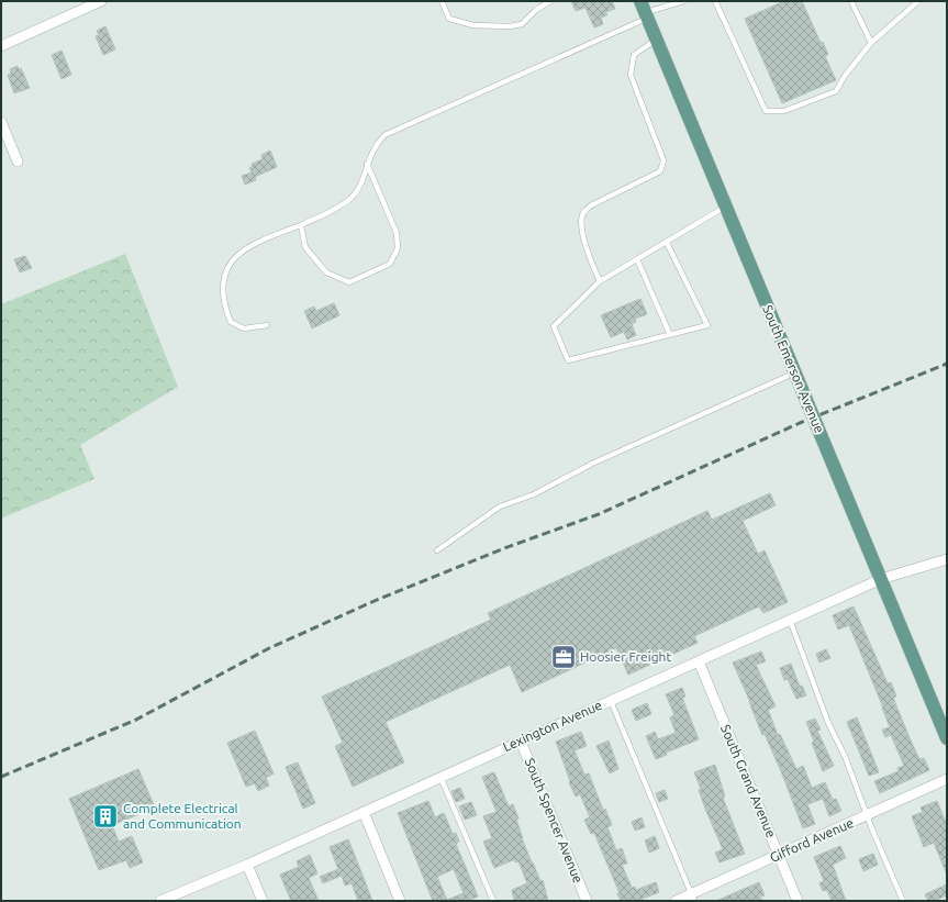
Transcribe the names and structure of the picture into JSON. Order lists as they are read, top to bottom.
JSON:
{
  "streets": {
    "main road": ["South Emerson Avenue"],
    "street": [
      "Lexington Avenue",
      "South Grand Avenue",
      "South Spencer Avenue",
      "Gifford Avenue"
    ]
  },
  "crossings": [
    ["South Emerson Avenue", "Lexington Avenue"],
    ["Lexington Avenue", "South Grand Avenue"],
    ["Lexington Avenue", "South Spencer Avenue"],
    ["South Grand Avenue", "Gifford Avenue"]
  ],
  "places": {
    "office": ["Hoosier Freight"],
    "building": ["Complete Electrical and Communication"]
  }
}
